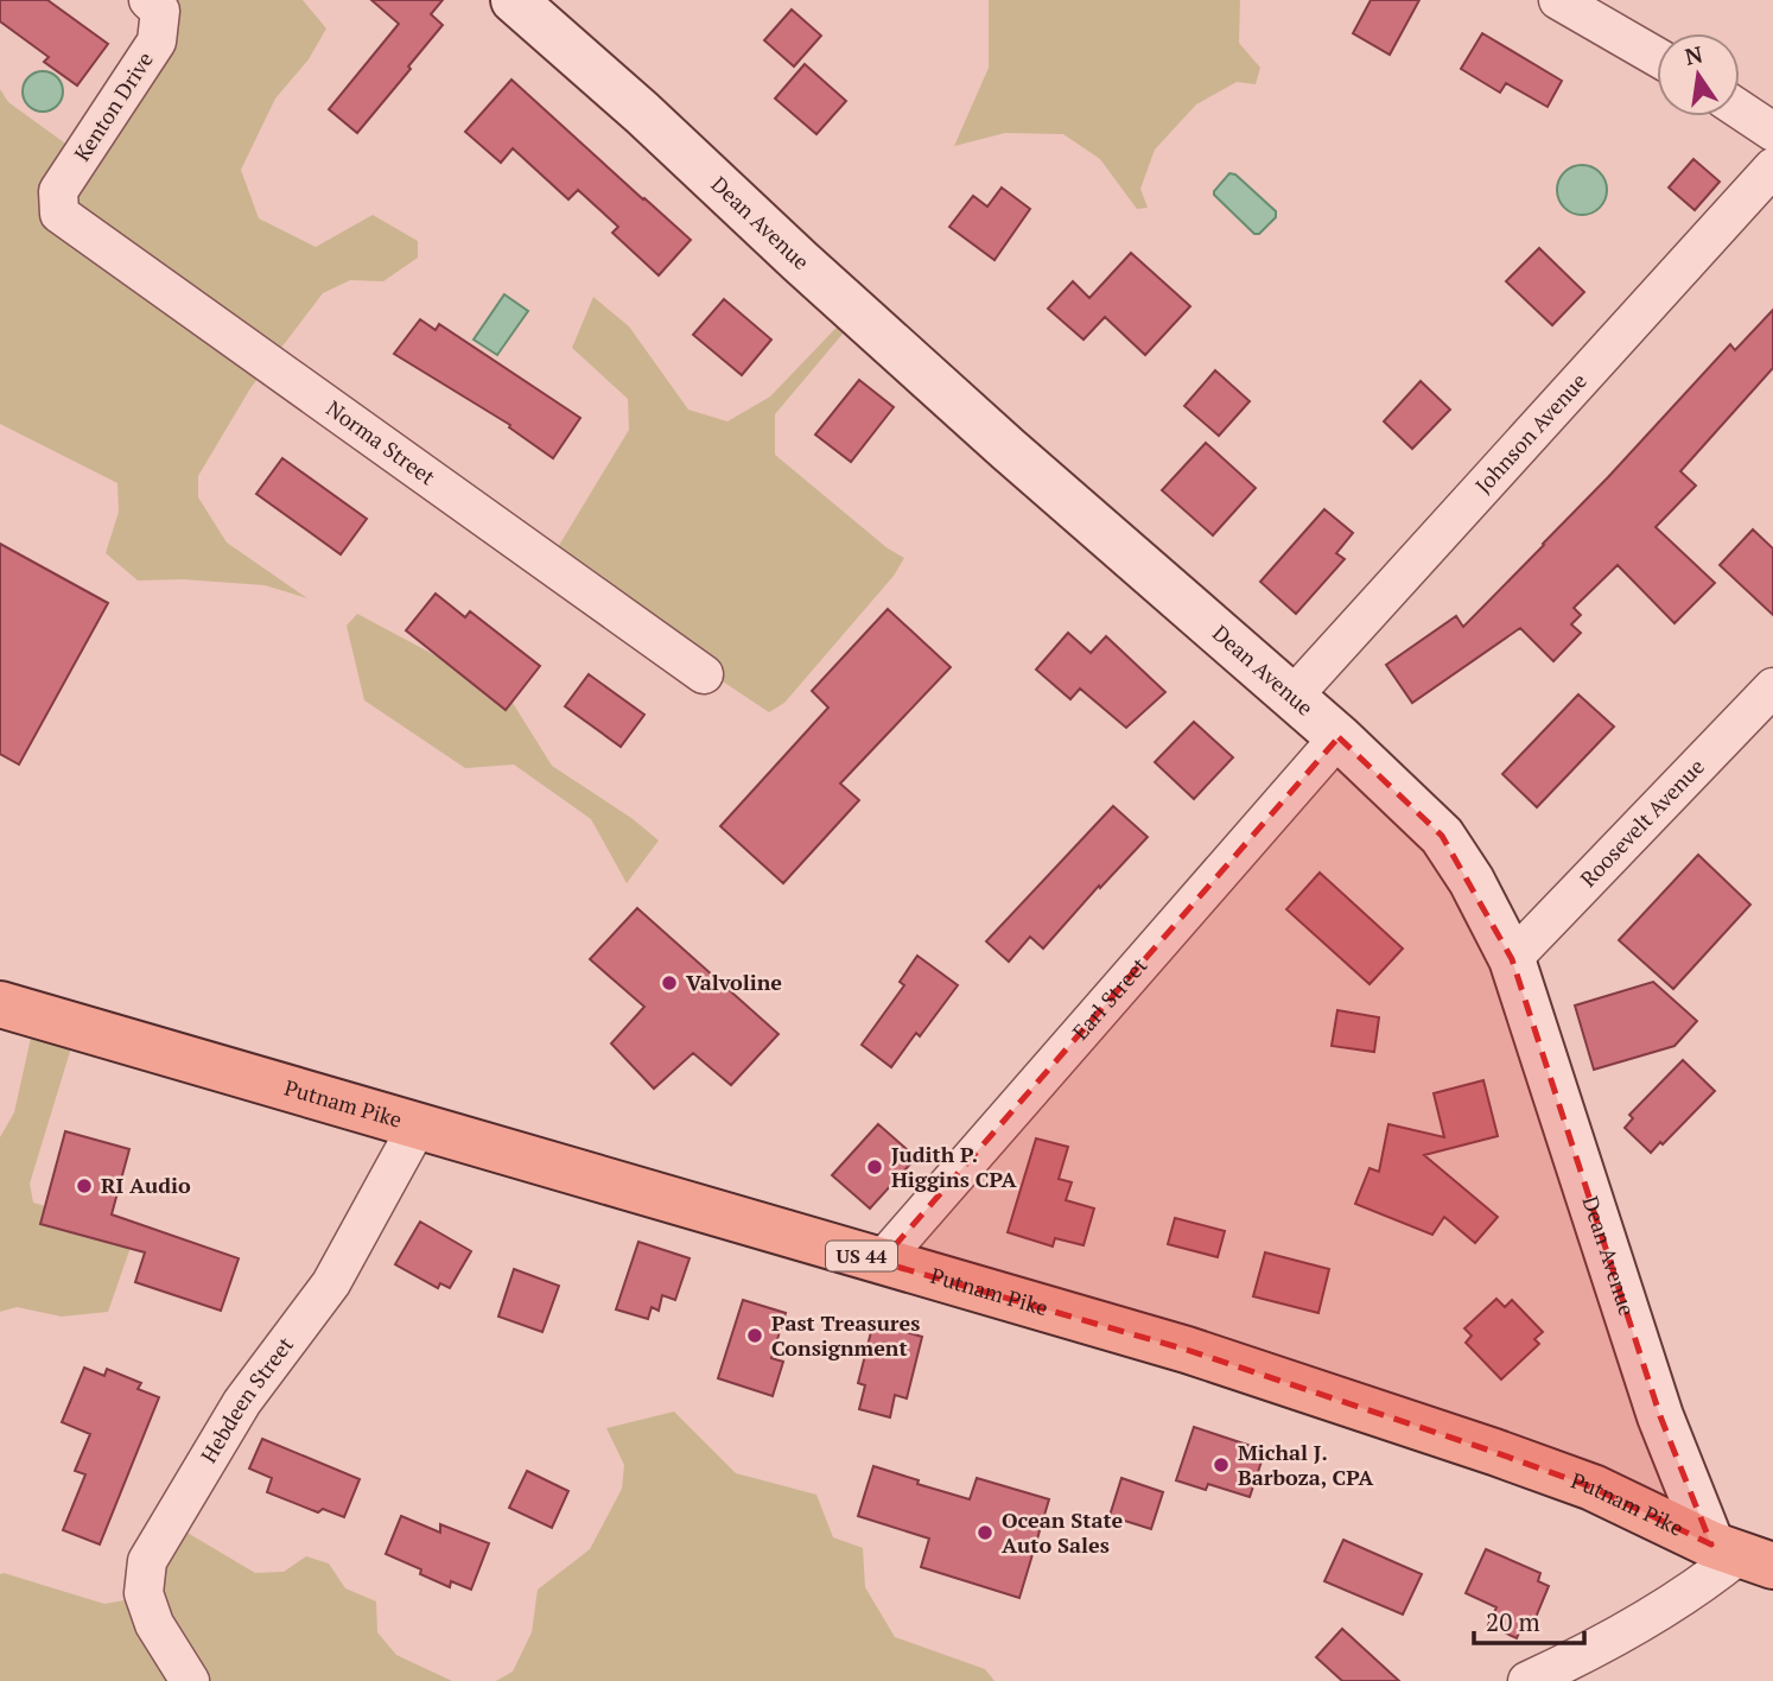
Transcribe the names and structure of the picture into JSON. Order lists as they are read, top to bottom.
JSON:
{
  "streets": {
    "main road": ["Putnam Pike", "US 44"],
    "street": [
      "Kenton Drive",
      "Dean Avenue",
      "Johnson Avenue",
      "Norma Street",
      "Roosevelt Avenue",
      "Earl Street",
      "Hebdeen Street"
    ]
  },
  "crossings": [
    ["Kenton Drive", "Norma Street"],
    ["Dean Avenue", "Johnson Avenue"],
    ["Dean Avenue", "Roosevelt Avenue"],
    ["Dean Avenue", "Earl Street"],
    ["Dean Avenue", "Putnam Pike"],
    ["Earl Street", "Putnam Pike"],
    ["Putnam Pike", "Hebdeen Street"]
  ],
  "places": [
    "Valvoline",
    "Judith P. Higgins CPA",
    "RI Audio",
    "Past Treasures Consignment",
    "Michal J. Barboza, CPA",
    "Ocean State Auto Sales"
  ],
  "scale_bar": "20 m",
  "north": "top"
}
